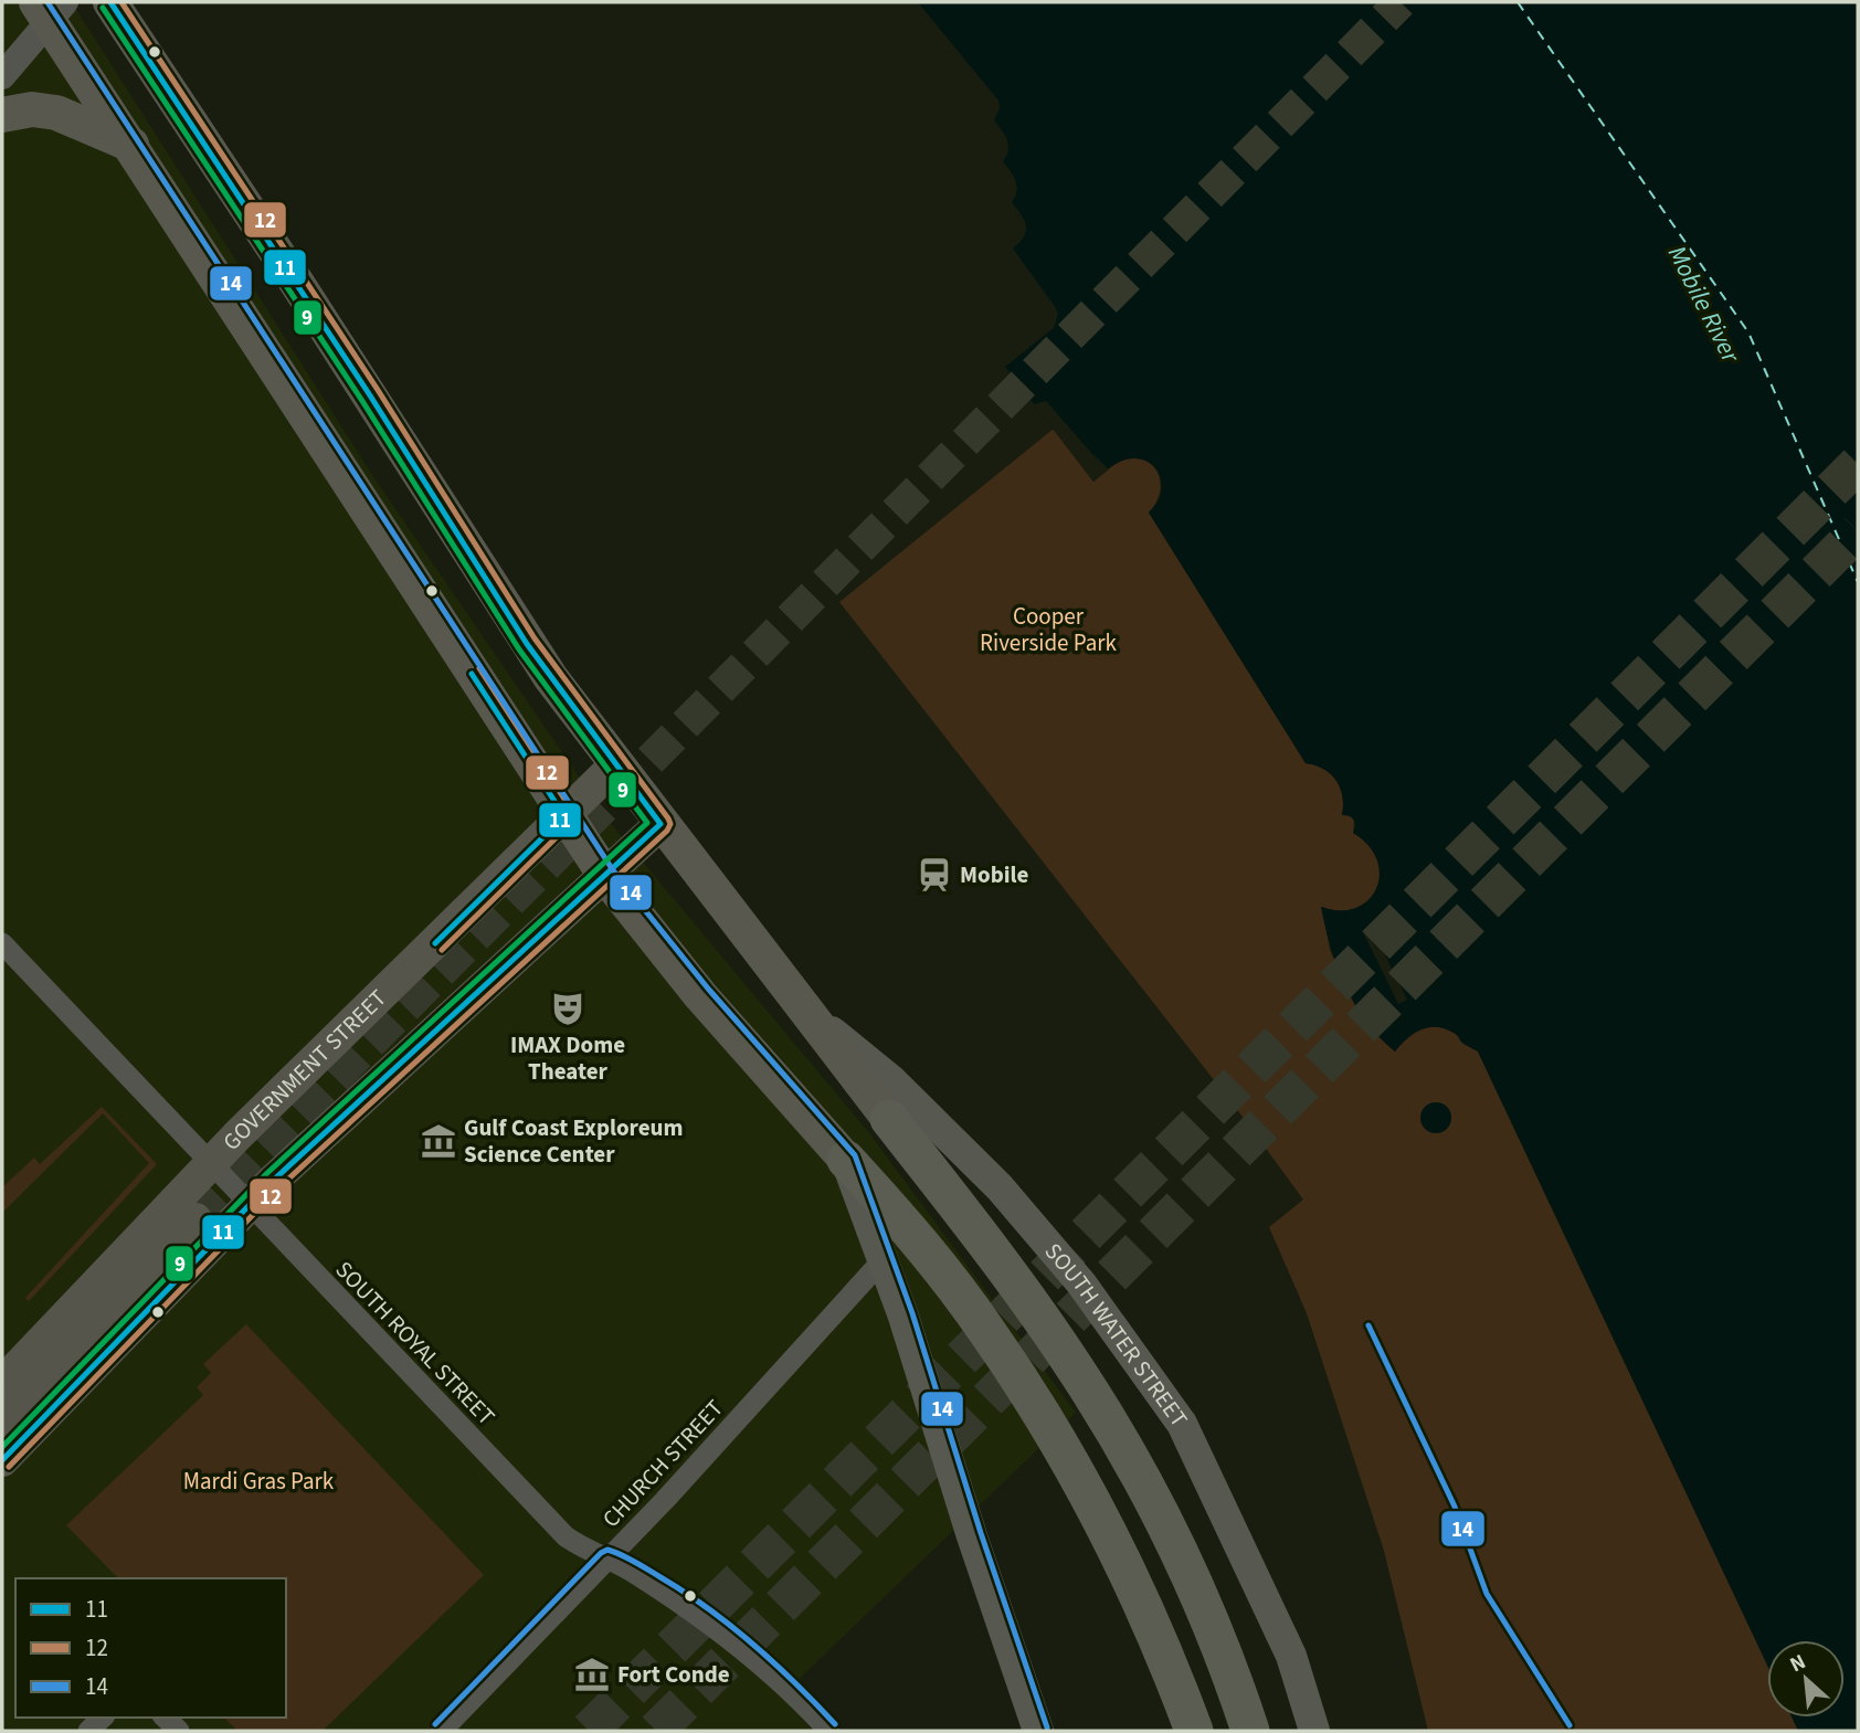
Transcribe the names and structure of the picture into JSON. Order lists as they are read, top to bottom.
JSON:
{
  "streets": {
    "highway": ["SOUTH WATER STREET"],
    "main road": ["GOVERNMENT STREET"],
    "street": ["SOUTH ROYAL STREET", "CHURCH STREET"]
  },
  "crossings": [
    ["GOVERNMENT STREET", "SOUTH WATER STREET"],
    ["GOVERNMENT STREET", "SOUTH ROYAL STREET"],
    ["SOUTH ROYAL STREET", "CHURCH STREET"]
  ],
  "water": ["Mobile River"],
  "parks": ["Cooper Riverside Park", "Mardi Gras Park"],
  "places": {
    "station": ["Mobile"],
    "theatre": ["IMAX Dome Theater"],
    "museum": ["Gulf Coast Exploreum Science Center", "Fort Conde"]
  },
  "lines": [
    "transit line 11",
    "transit line 12",
    "transit line 14",
    "transit line 9"
  ],
  "legend": ["11", "12", "14"],
  "north": "top left"
}
